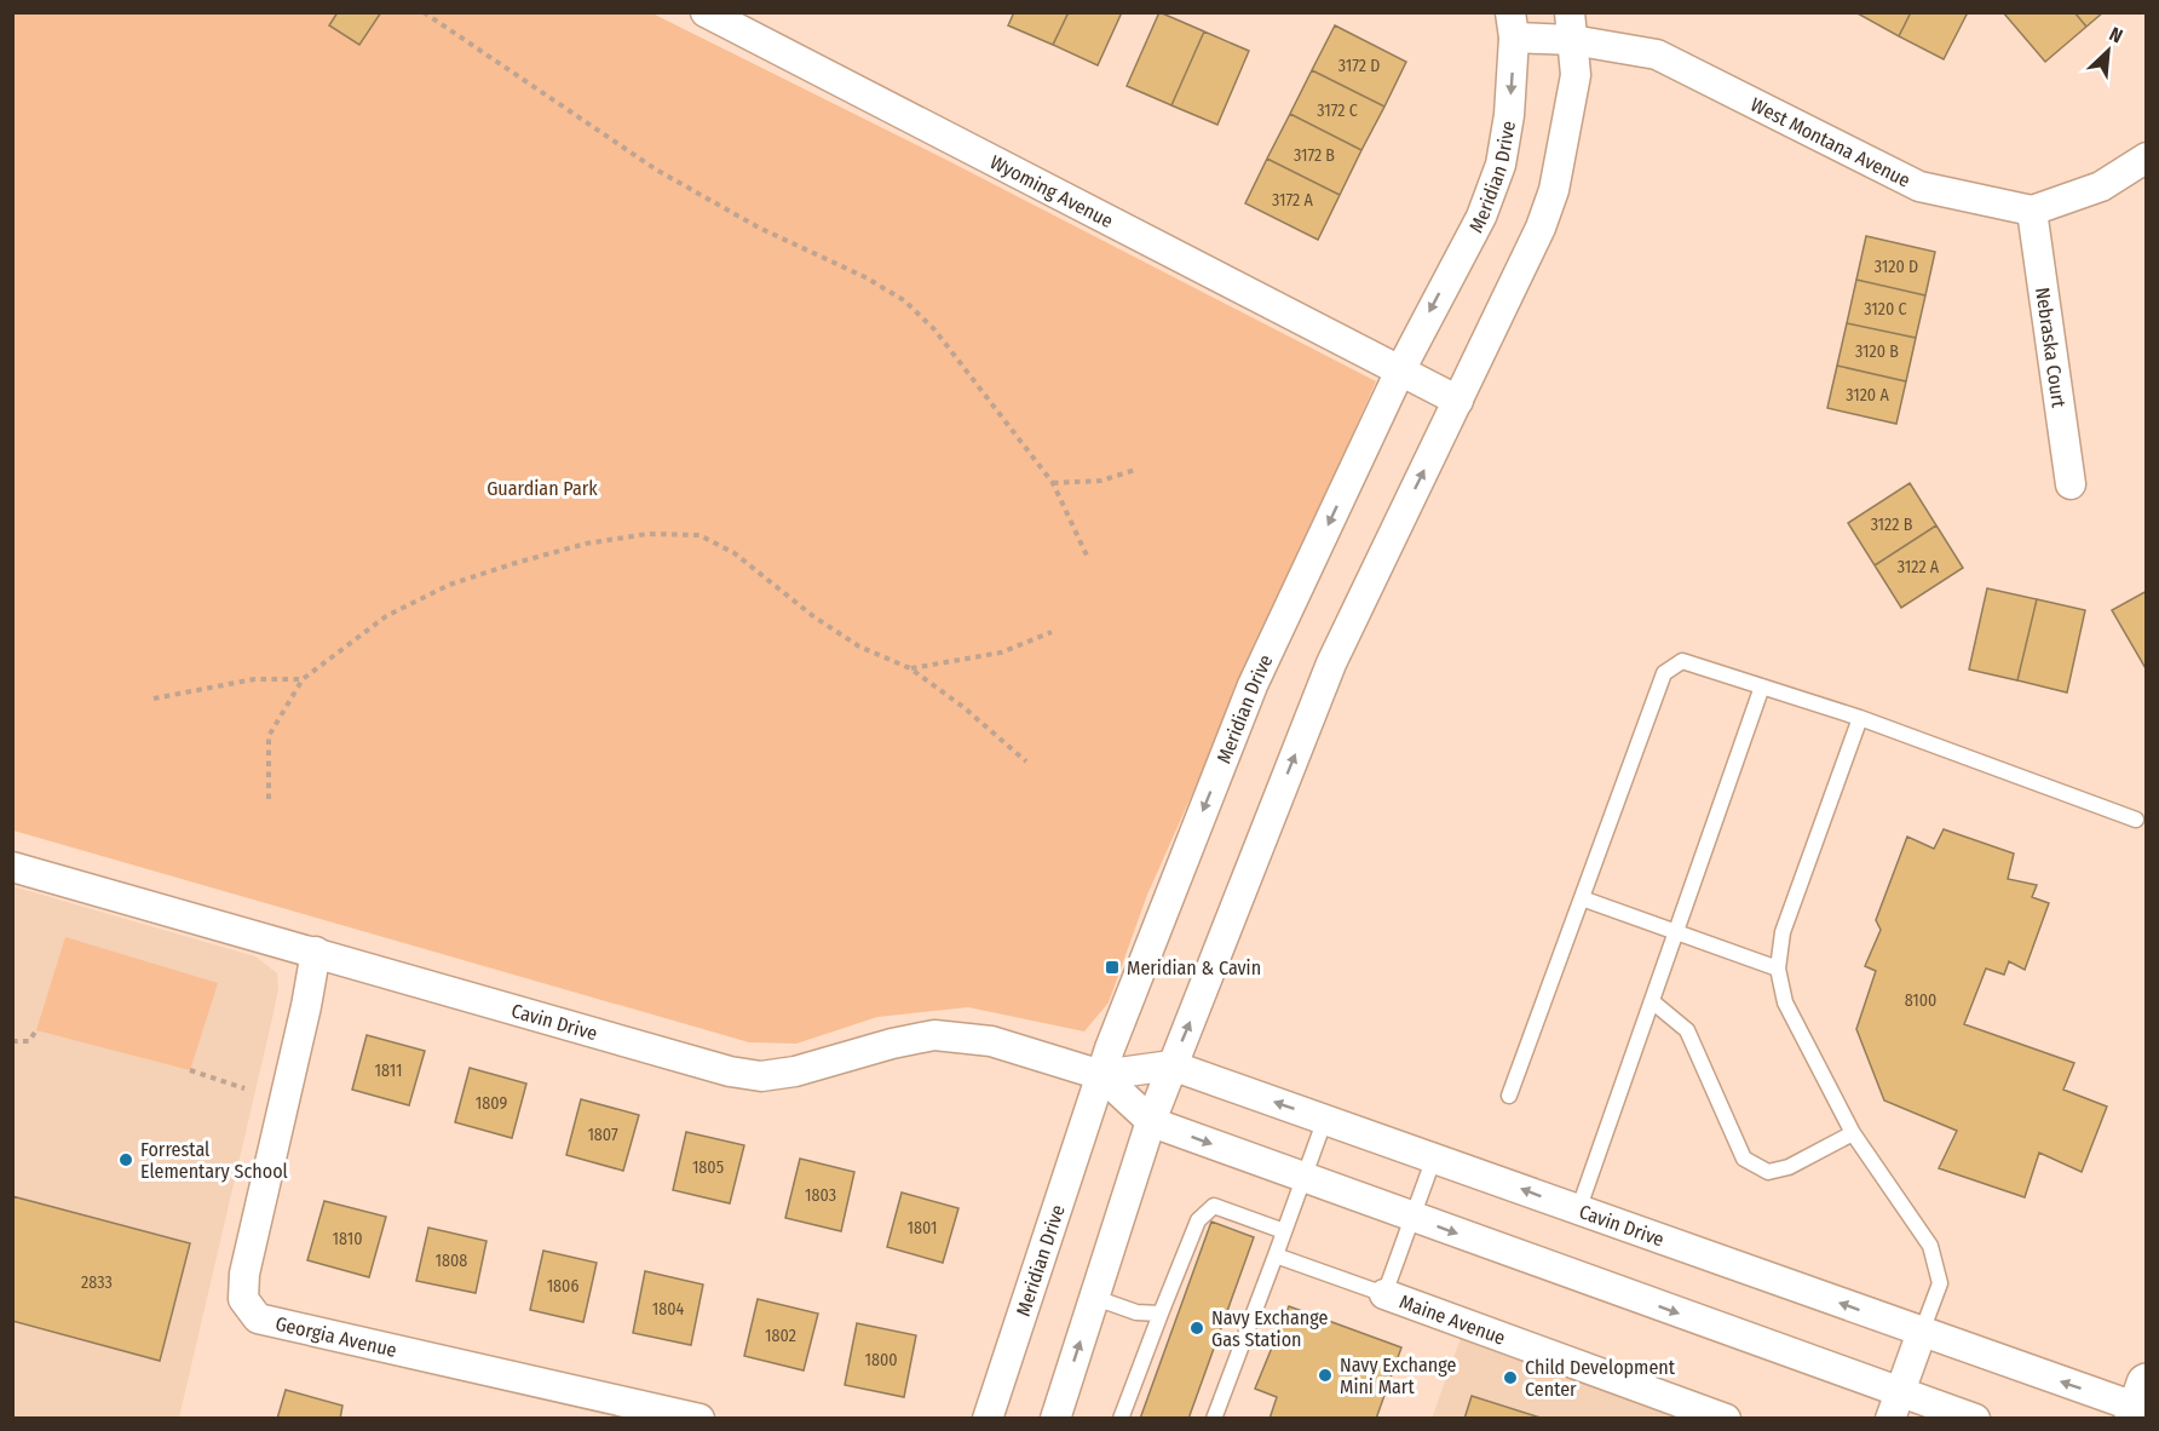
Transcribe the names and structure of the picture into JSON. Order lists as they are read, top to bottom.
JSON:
{
  "streets": {
    "street": [
      "West Montana Avenue",
      "Meridian Drive",
      "Wyoming Avenue",
      "Nebraska Court",
      "Cavin Drive",
      "Maine Avenue",
      "Georgia Avenue"
    ]
  },
  "crossings": [
    ["West Montana Avenue", "Meridian Drive"],
    ["West Montana Avenue", "Nebraska Court"],
    ["Meridian Drive", "Wyoming Avenue"],
    ["Meridian Drive", "Cavin Drive"],
    ["Cavin Drive", "Georgia Avenue"]
  ],
  "parks": ["Guardian Park"],
  "places": {
    "transit": ["Meridian & Cavin"],
    "other": [
      "Forrestal Elementary School",
      "Navy Exchange Gas Station",
      "Navy Exchange Mini Mart",
      "Child Development Center"
    ]
  },
  "house_numbers": [
    "3172 D",
    "3172 C",
    "3172 B",
    "3172 A",
    "3120 D",
    "3120 C",
    "3120 B",
    "3120 A",
    "3122 B",
    "3122 A",
    "8100",
    "1811",
    "1809",
    "1807",
    "1805",
    "1803",
    "1801",
    "1810",
    "1808",
    "2833",
    "1806",
    "1804",
    "1802",
    "1800"
  ],
  "north": "top right"
}
